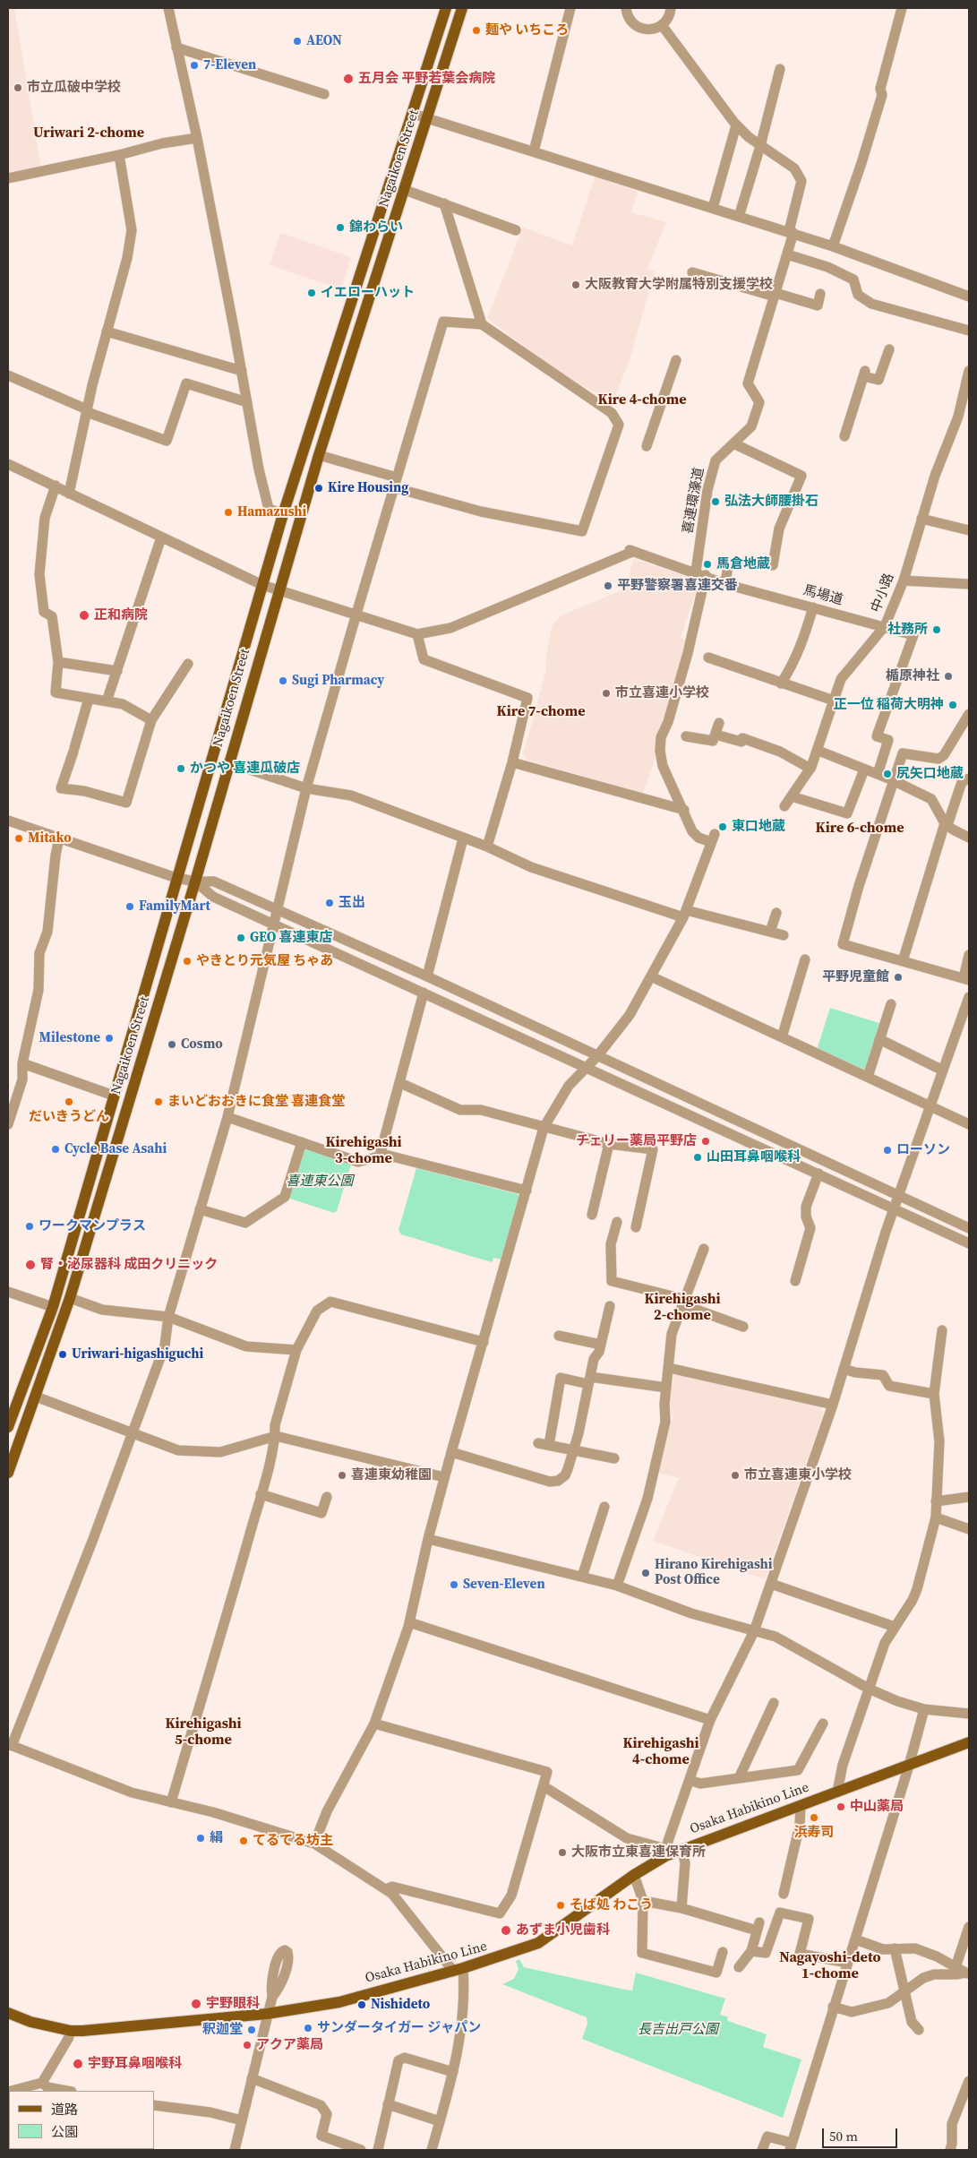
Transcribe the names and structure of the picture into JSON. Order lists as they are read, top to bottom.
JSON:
{
  "streets": {
    "main road": ["Nagaikoen Street", "Osaka Habikino Line"],
    "street": ["喜連環濠道", "中小路", "馬場道"]
  },
  "crossings": [
    ["喜連環濠道", "馬場道"],
    ["中小路", "馬場道"]
  ],
  "districts": [
    "Uriwari 2-chome",
    "Kire 4-chome",
    "Kire 7-chome",
    "Kire 6-chome",
    "Kirehigashi 3-chome",
    "Kirehigashi 2-chome",
    "Kirehigashi 5-chome",
    "Kirehigashi 4-chome",
    "Nagayoshi-deto 1-chome"
  ],
  "parks": ["喜連東公園", "長吉出戸公園"],
  "places": [
    "麺や いちころ",
    "AEON",
    "7-Eleven",
    "五月会 平野若葉会病院",
    "市立瓜破中学校",
    "錦わらい",
    "大阪教育大学附属特別支援学校",
    "イエローハット",
    "Kire Housing",
    "弘法大師腰掛石",
    "Hamazushi",
    "馬倉地蔵",
    "平野警察署喜連交番",
    "正和病院",
    "社務所",
    "楯原神社",
    "Sugi Pharmacy",
    "市立喜連小学校",
    "正一位 稲荷大明神",
    "かつや 喜連瓜破店",
    "尻矢口地蔵",
    "東口地蔵",
    "Mitako",
    "玉出",
    "FamilyMart",
    "GEO 喜連東店",
    "やきとり元気屋 ちゃあ",
    "平野児童館",
    "Milestone",
    "Cosmo",
    "だいきうどん",
    "まいどおおきに食堂 喜連食堂",
    "チェリー薬局平野店",
    "Cycle Base Asahi",
    "ローソン",
    "山田耳鼻咽喉科",
    "ワークマンプラス",
    "腎・泌尿器科 成田クリニック",
    "Uriwari-higashiguchi",
    "喜連東幼稚園",
    "市立喜連東小学校",
    "Hirano Kirehigashi Post Office",
    "Seven-Eleven",
    "中山薬局",
    "浜寿司",
    "絹",
    "てるてる坊主",
    "大阪市立東喜連保育所",
    "そば処 わこう",
    "あずま小児歯科",
    "宇野眼科",
    "Nishideto",
    "サンダータイガー ジャパン",
    "釈迦堂",
    "アクア薬局",
    "宇野耳鼻咽喉科"
  ],
  "legend": ["道路", "公園"],
  "scale_bar": "50 m"
}
